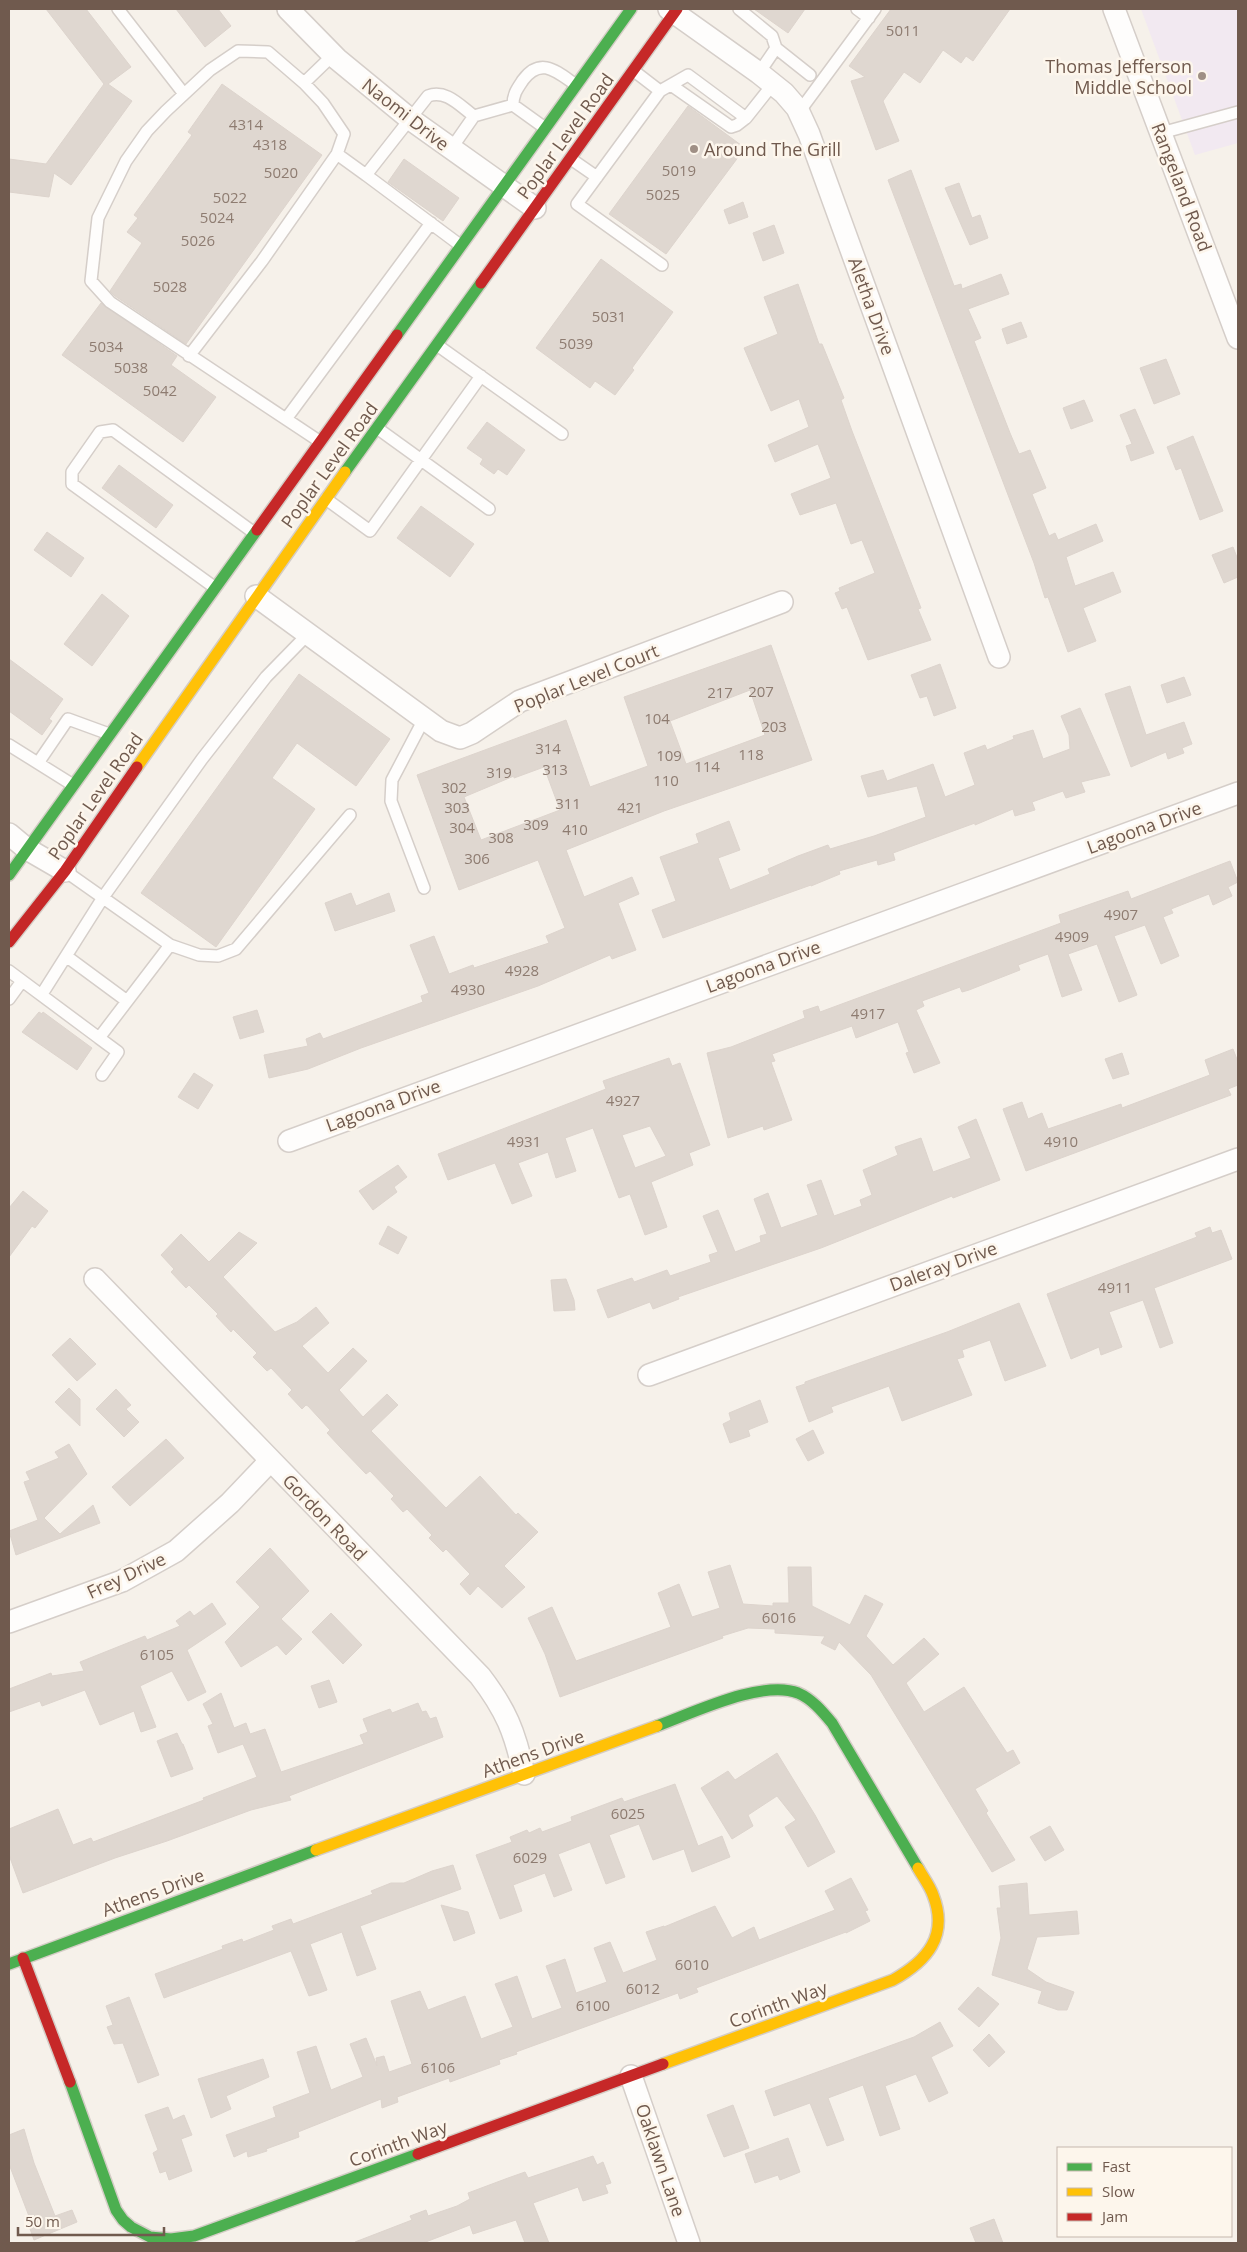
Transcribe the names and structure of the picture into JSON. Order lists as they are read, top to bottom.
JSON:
{
  "streets": {
    "street": [
      "Naomi Drive",
      "Poplar Level Road",
      "Rangeland Road",
      "Aletha Drive",
      "Poplar Level Court",
      "Lagoona Drive",
      "Daleray Drive",
      "Gordon Road",
      "Frey Drive",
      "Athens Drive",
      "Corinth Way",
      "Oaklawn Lane"
    ]
  },
  "crossings": [
    ["Naomi Drive", "Poplar Level Road"],
    ["Poplar Level Road", "Aletha Drive"],
    ["Poplar Level Road", "Poplar Level Court"],
    ["Gordon Road", "Frey Drive"],
    ["Gordon Road", "Athens Drive"],
    ["Athens Drive", "Corinth Way"],
    ["Corinth Way", "Oaklawn Lane"]
  ],
  "places": ["Thomas Jefferson Middle School", "Around The Grill"],
  "house_numbers": [
    "5011",
    "4314",
    "4318",
    "5019",
    "5020",
    "5025",
    "5022",
    "5024",
    "5026",
    "5028",
    "5031",
    "5039",
    "5034",
    "5038",
    "5042",
    "207",
    "217",
    "104",
    "203",
    "314",
    "118",
    "109",
    "114",
    "313",
    "319",
    "110",
    "302",
    "311",
    "303",
    "421",
    "309",
    "304",
    "410",
    "308",
    "306",
    "4907",
    "4909",
    "4928",
    "4930",
    "4917",
    "4927",
    "4931",
    "4910",
    "4911",
    "6016",
    "6105",
    "6025",
    "6029",
    "6010",
    "6012",
    "6100",
    "6106"
  ],
  "legend": ["Fast", "Slow", "Jam"],
  "scale_bar": "50 m"
}
